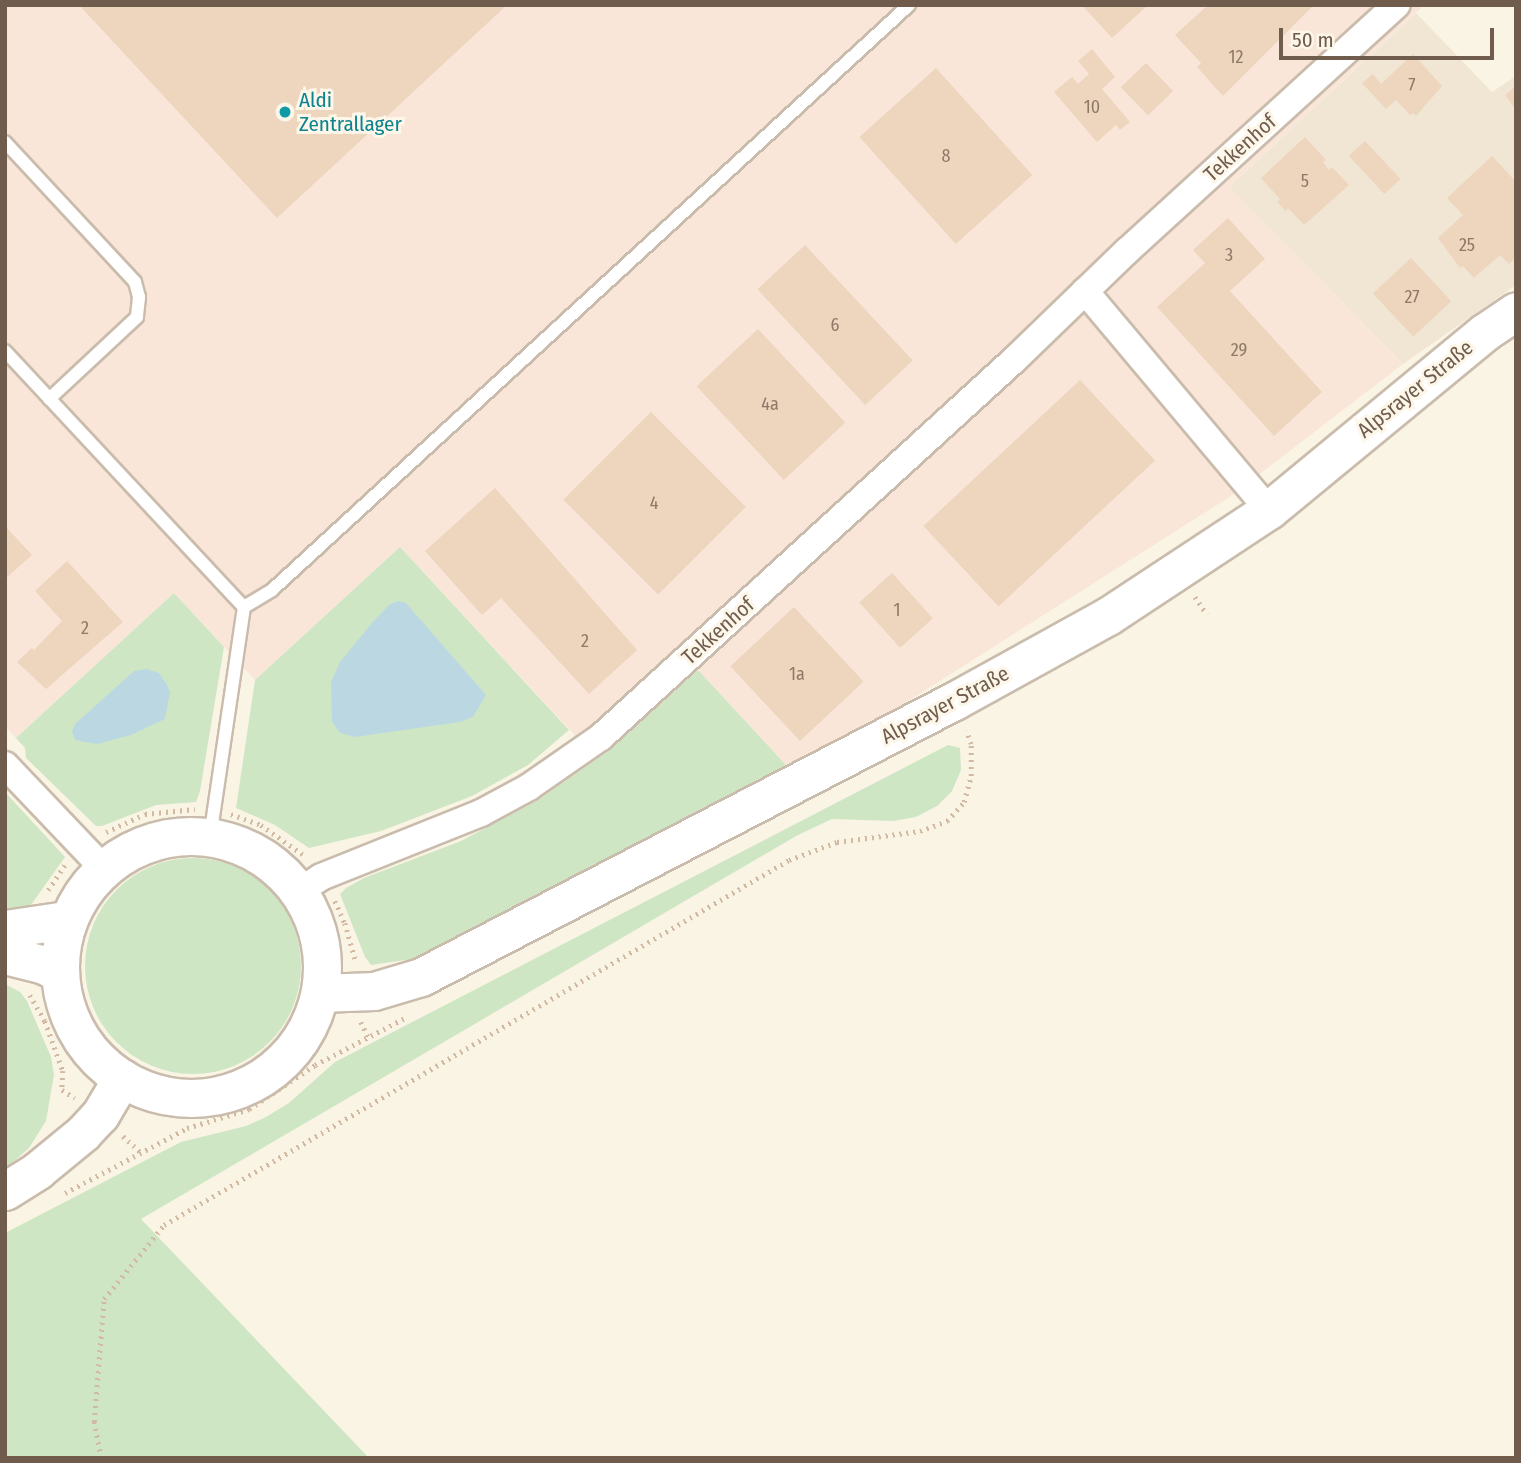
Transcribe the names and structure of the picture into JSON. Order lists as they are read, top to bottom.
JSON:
{
  "streets": {
    "street": ["Tekkenhof", "Alpsrayer Straße"]
  },
  "places": ["Aldi Zentrallager"],
  "house_numbers": [
    "12",
    "7",
    "10",
    "8",
    "5",
    "25",
    "3",
    "27",
    "6",
    "29",
    "4a",
    "4",
    "1",
    "2",
    "2",
    "1a"
  ],
  "scale_bar": "50 m"
}
